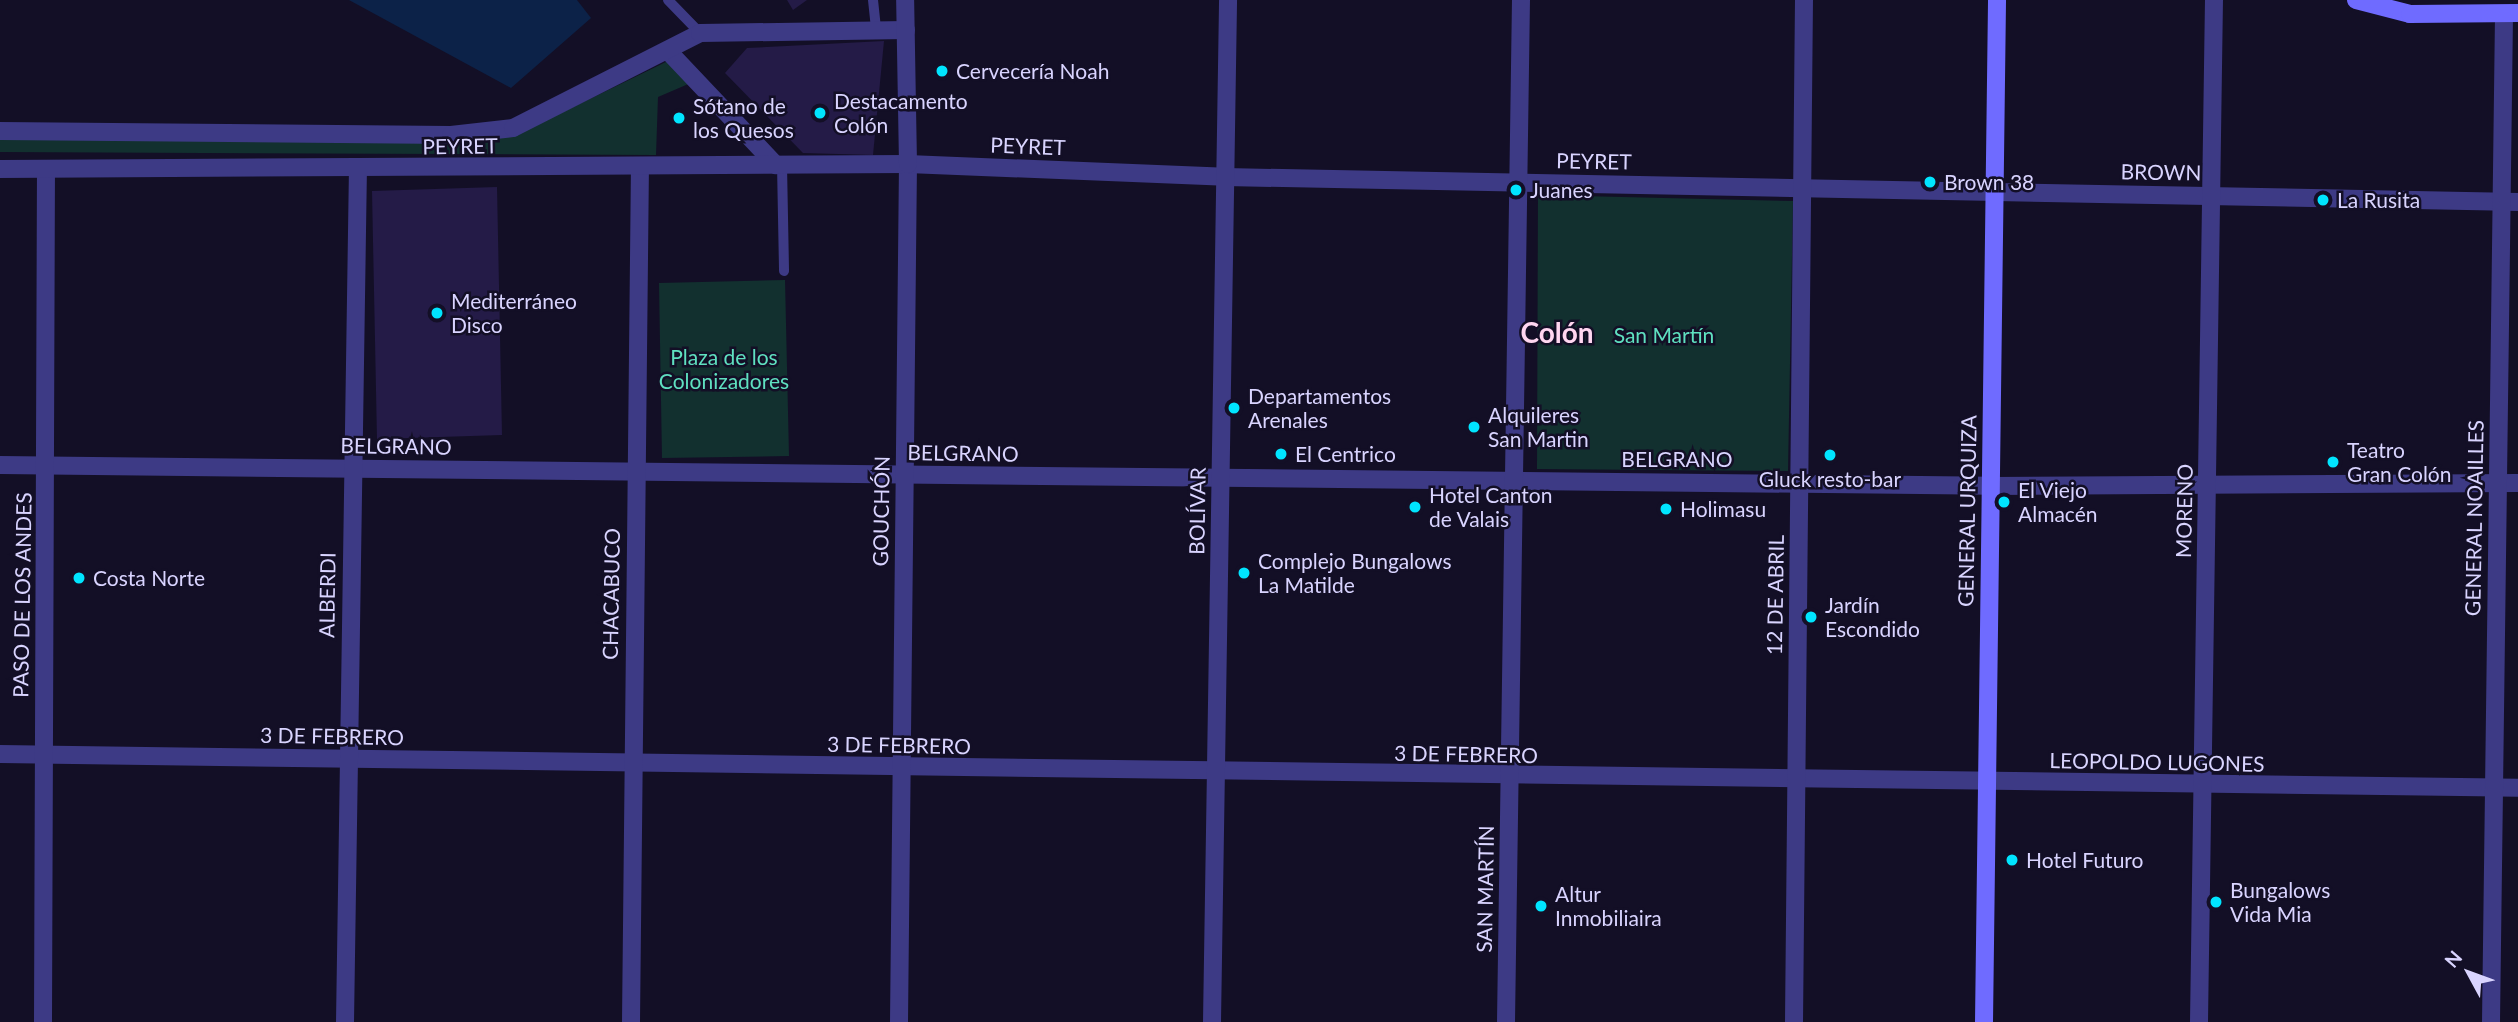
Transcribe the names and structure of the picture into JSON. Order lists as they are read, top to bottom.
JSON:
{
  "streets": {
    "main road": ["GENERAL URQUIZA"],
    "street": [
      "PEYRET",
      "BROWN",
      "BELGRANO",
      "GOUCHÓN",
      "BOLÍVAR",
      "MORENO",
      "GENERAL NOAILLES",
      "CHACABUCO",
      "PASO DE LOS ANDES",
      "ALBERDI",
      "12 DE ABRIL",
      "3 DE FEBRERO",
      "LEOPOLDO LUGONES",
      "SAN MARTÍN"
    ]
  },
  "crossings": [
    ["PEYRET", "BROWN"],
    ["PEYRET", "GOUCHÓN"],
    ["PEYRET", "BOLÍVAR"],
    ["PEYRET", "CHACABUCO"],
    ["PEYRET", "PASO DE LOS ANDES"],
    ["PEYRET", "ALBERDI"],
    ["PEYRET", "12 DE ABRIL"],
    ["PEYRET", "SAN MARTÍN"],
    ["BROWN", "GENERAL URQUIZA"],
    ["BROWN", "MORENO"],
    ["BROWN", "GENERAL NOAILLES"],
    ["BROWN", "12 DE ABRIL"],
    ["BELGRANO", "GOUCHÓN"],
    ["BELGRANO", "BOLÍVAR"],
    ["BELGRANO", "GENERAL URQUIZA"],
    ["BELGRANO", "MORENO"],
    ["BELGRANO", "GENERAL NOAILLES"],
    ["BELGRANO", "CHACABUCO"],
    ["BELGRANO", "PASO DE LOS ANDES"],
    ["BELGRANO", "ALBERDI"],
    ["BELGRANO", "12 DE ABRIL"],
    ["BELGRANO", "SAN MARTÍN"],
    ["GOUCHÓN", "3 DE FEBRERO"],
    ["BOLÍVAR", "3 DE FEBRERO"],
    ["GENERAL URQUIZA", "LEOPOLDO LUGONES"],
    ["MORENO", "LEOPOLDO LUGONES"],
    ["GENERAL NOAILLES", "LEOPOLDO LUGONES"],
    ["CHACABUCO", "3 DE FEBRERO"],
    ["PASO DE LOS ANDES", "3 DE FEBRERO"],
    ["ALBERDI", "3 DE FEBRERO"],
    ["12 DE ABRIL", "3 DE FEBRERO"],
    ["12 DE ABRIL", "LEOPOLDO LUGONES"],
    ["3 DE FEBRERO", "LEOPOLDO LUGONES"],
    ["3 DE FEBRERO", "SAN MARTÍN"]
  ],
  "districts": ["Colón"],
  "parks": ["San Martín", "Plaza de los Colonizadores"],
  "places": [
    "Cervecería Noah",
    "Destacamento Colón",
    "Sótano de los Quesos",
    "Brown 38",
    "Juanes",
    "La Rusita",
    "Mediterráneo Disco",
    "Departamentos Arenales",
    "Alquileres San Martin",
    "El Centrico",
    "Gluck resto-bar",
    "Teatro Gran Colón",
    "El Viejo Almacén",
    "Hotel Canton de Valais",
    "Holimasu",
    "Complejo Bungalows La Matilde",
    "Costa Norte",
    "Jardín Escondido",
    "Hotel Futuro",
    "Bungalows Vida Mia",
    "Altur Inmobiliaira"
  ],
  "north": "top left"
}
